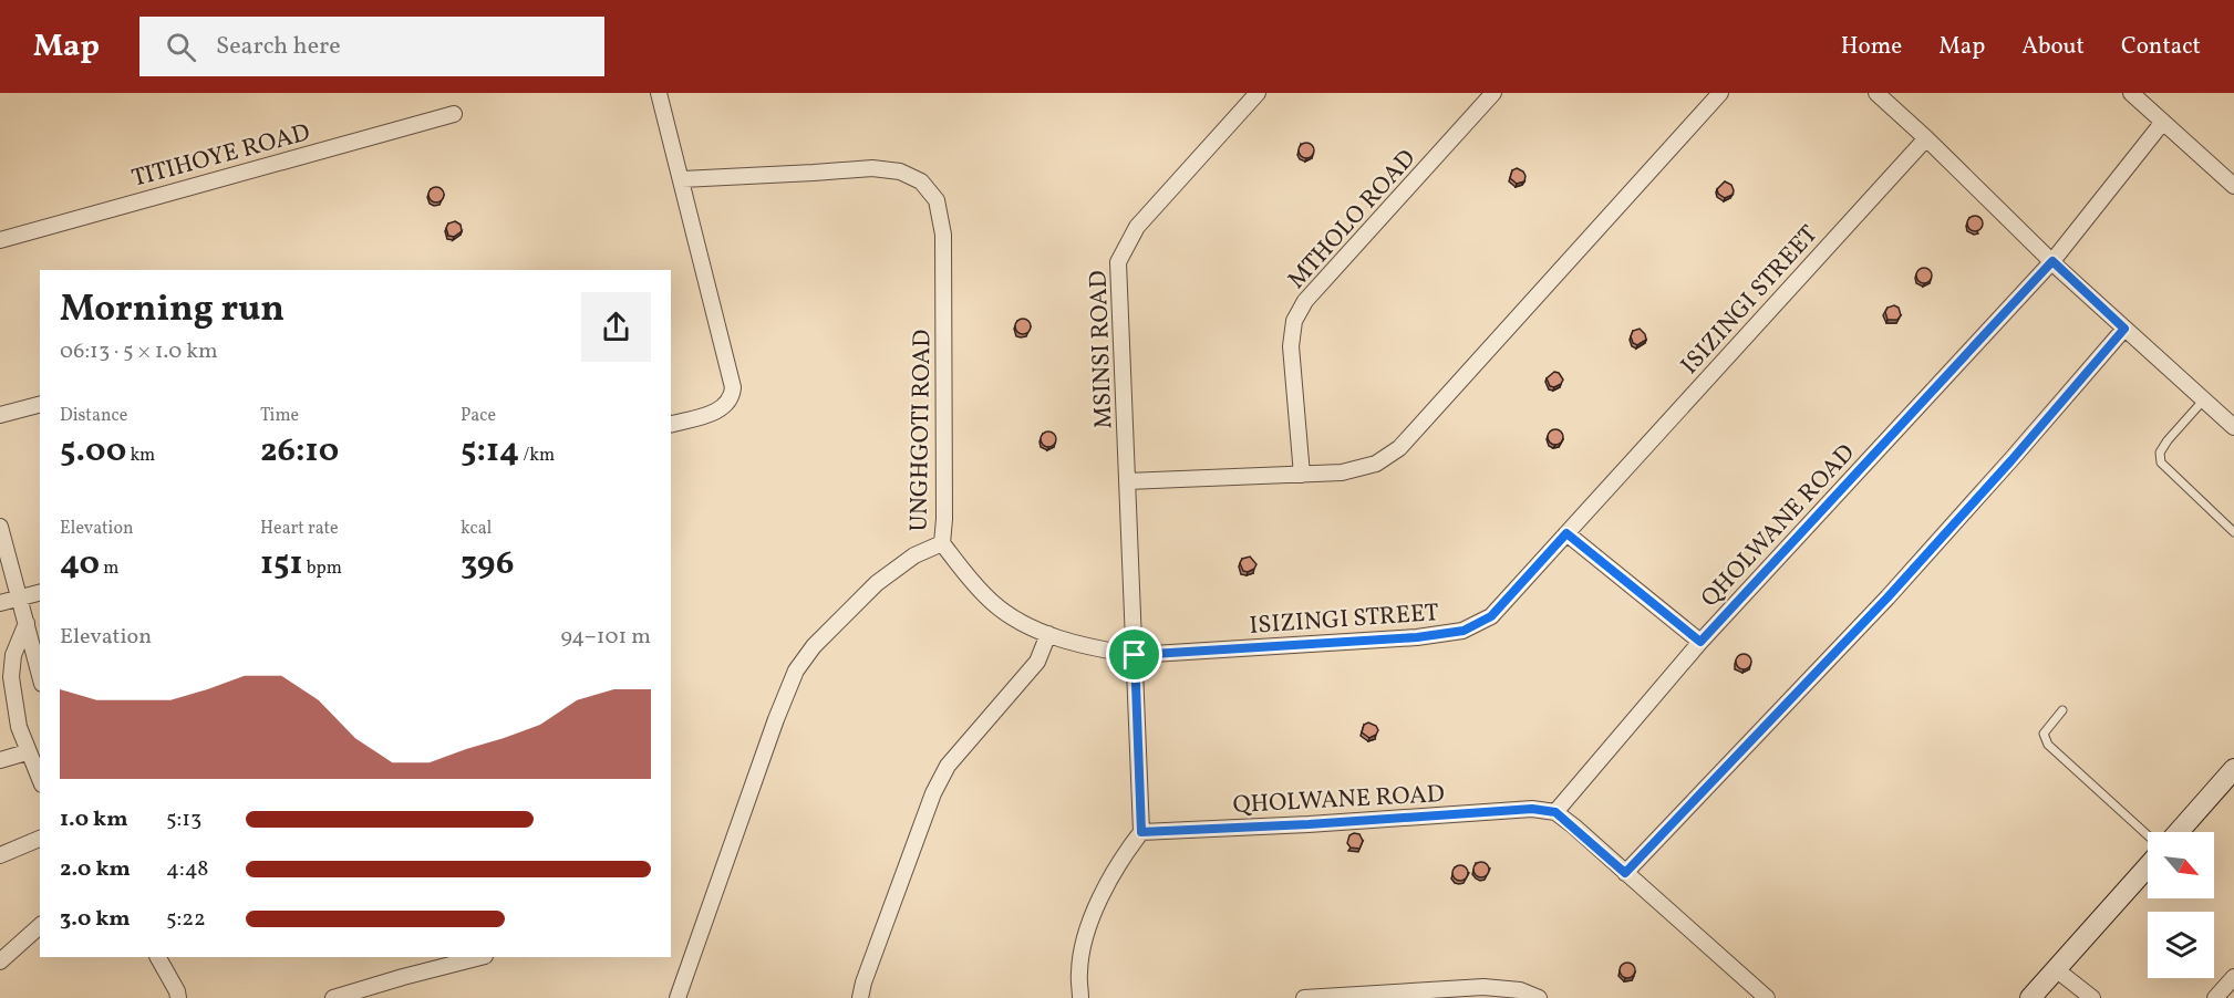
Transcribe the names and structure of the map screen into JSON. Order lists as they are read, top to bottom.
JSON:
{
  "streets": {
    "street": [
      "TITIHOYE ROAD",
      "MTHOLO ROAD",
      "ISIZINGI STREET",
      "MSINSI ROAD",
      "UNGHGOTI ROAD",
      "QHOLWANE ROAD"
    ]
  },
  "crossings": [
    ["ISIZINGI STREET", "MSINSI ROAD"],
    ["ISIZINGI STREET", "UNGHGOTI ROAD"],
    ["MSINSI ROAD", "QHOLWANE ROAD"]
  ],
  "north": "bottom right",
  "page": {
    "header": "Map",
    "search": "Search here",
    "nav": [
      "Home",
      "Map",
      "About",
      "Contact"
    ],
    "heading": ["Morning run", "06:13 · 5 × 1.0 km"],
    "stats": [
      ["Distance", "5.00 km"],
      ["Time", "26:10"],
      ["Pace", "5:14 /km"],
      ["Elevation", "40 m"],
      ["Heart rate", "151 bpm"],
      ["kcal", "396"]
    ],
    "chart": ["Elevation", "94–101 m"],
    "list": [
      {
        "name": "1.0 km",
        "note": "5:13"
      },
      {
        "name": "2.0 km",
        "note": "4:48"
      },
      {
        "name": "3.0 km",
        "note": "5:22"
      }
    ]
  }
}
